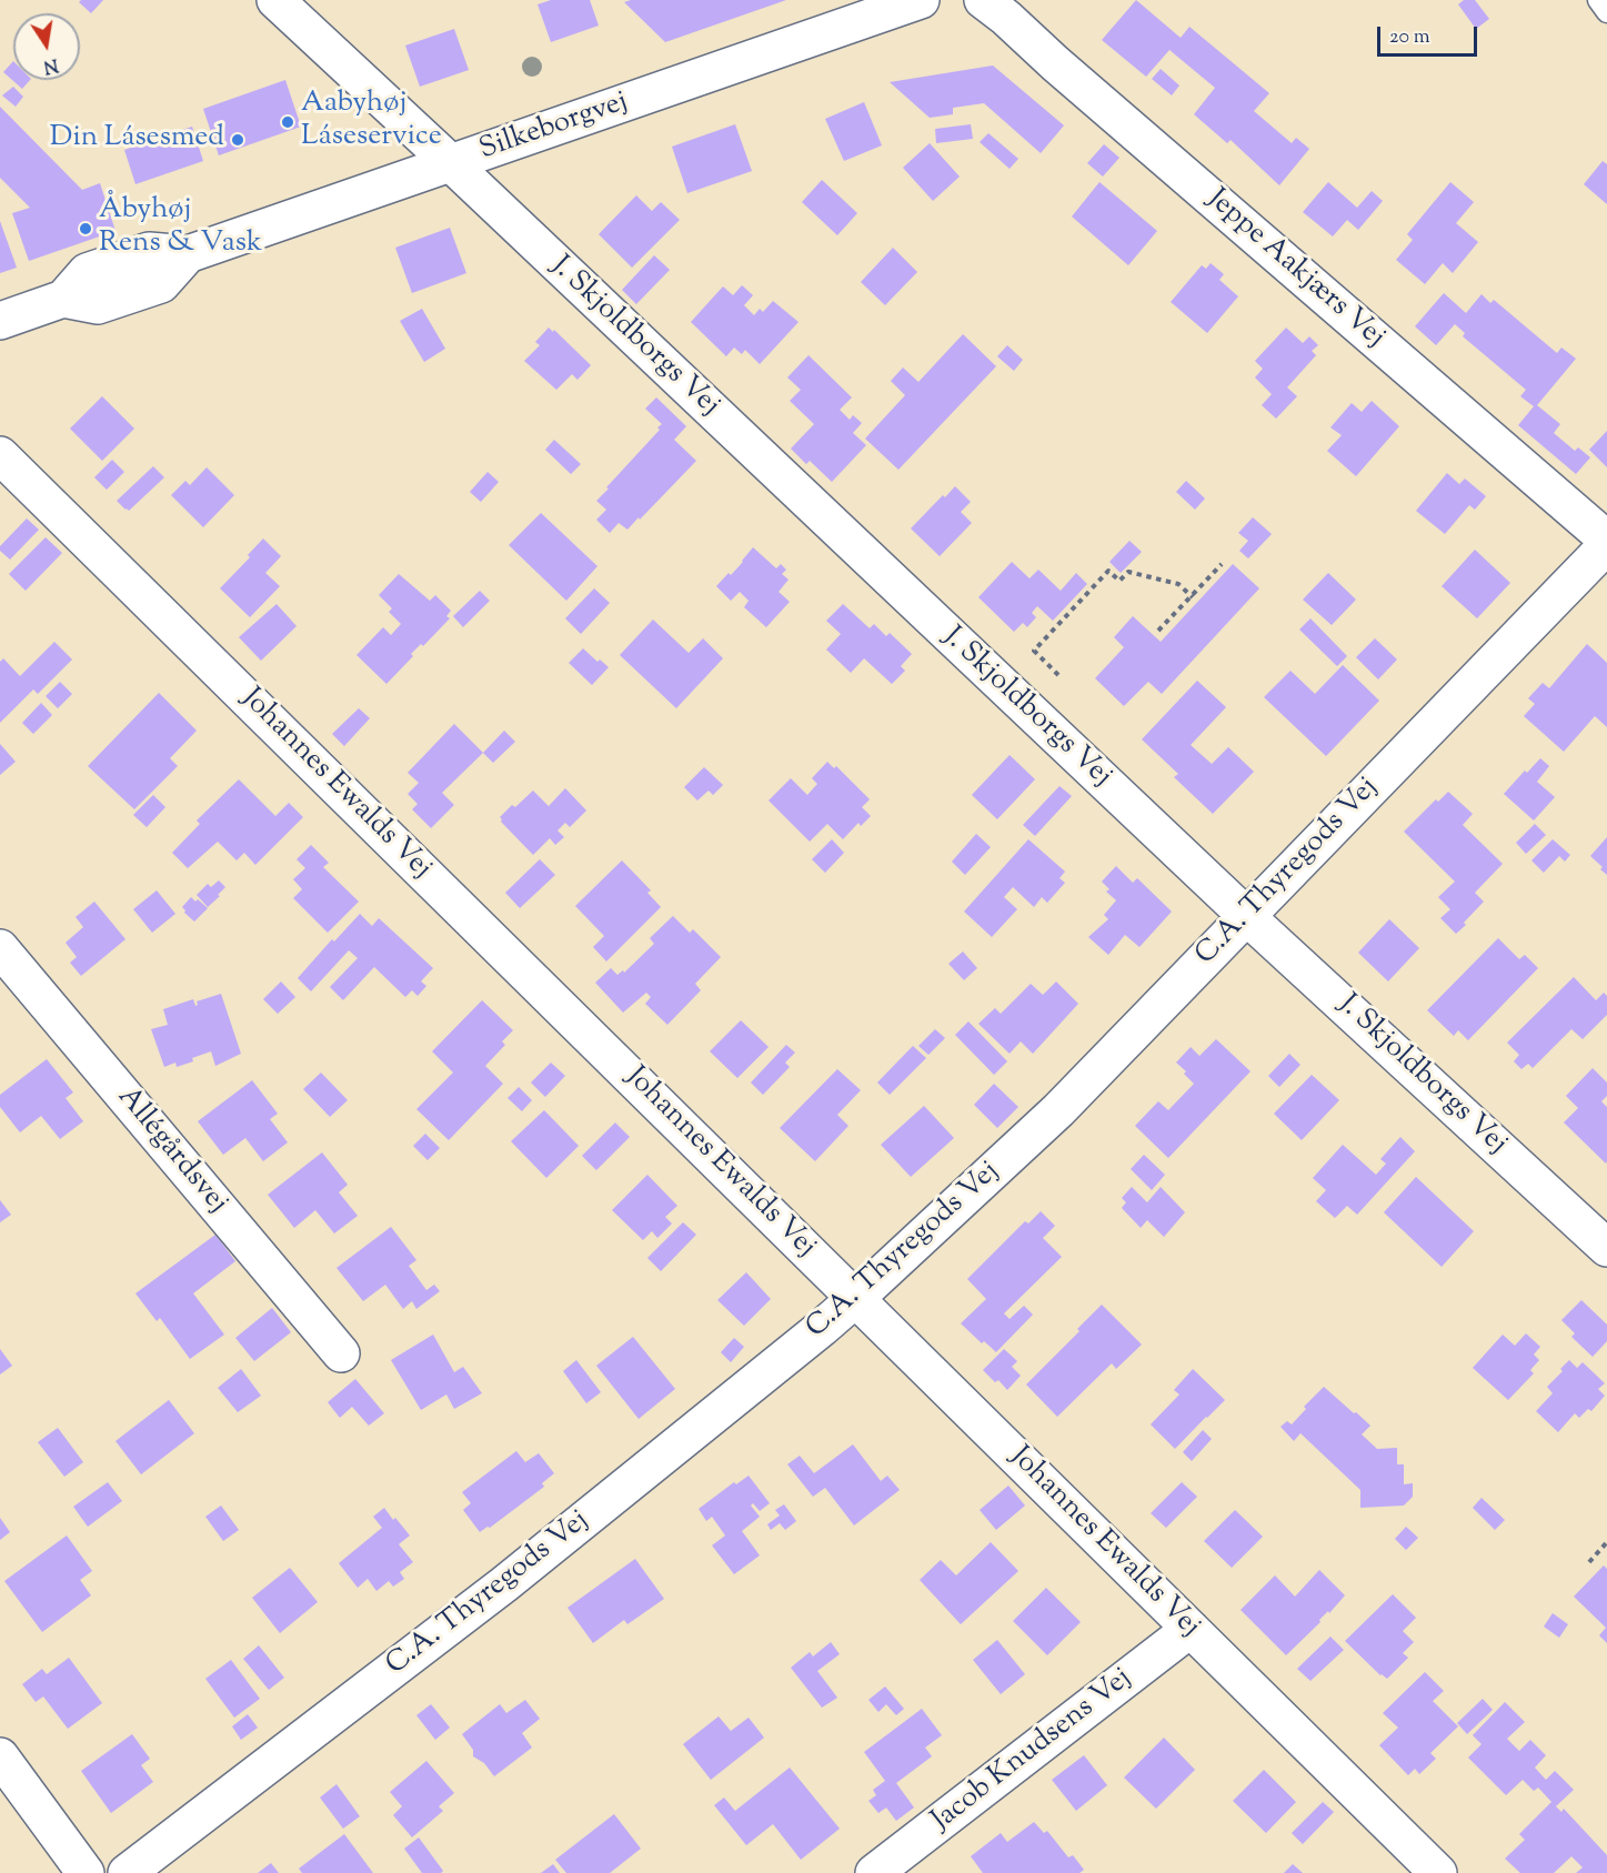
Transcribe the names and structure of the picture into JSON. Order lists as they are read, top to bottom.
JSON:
{
  "streets": {
    "street": [
      "Silkeborgvej",
      "Jeppe Aakjærs Vej",
      "J. Skjoldborgs Vej",
      "Johannes Ewalds Vej",
      "C.A. Thyregods Vej",
      "Allégårdsvej",
      "Jacob Knudsens Vej"
    ]
  },
  "crossings": [
    ["Silkeborgvej", "J. Skjoldborgs Vej"],
    ["Jeppe Aakjærs Vej", "C.A. Thyregods Vej"],
    ["J. Skjoldborgs Vej", "C.A. Thyregods Vej"],
    ["Johannes Ewalds Vej", "C.A. Thyregods Vej"],
    ["Johannes Ewalds Vej", "Jacob Knudsens Vej"]
  ],
  "places": ["Aabyhøj Láseservice", "Din Lásesmed", "Åbyhøj Rens & Vask"],
  "scale_bar": "20 m",
  "north": "bottom"
}
